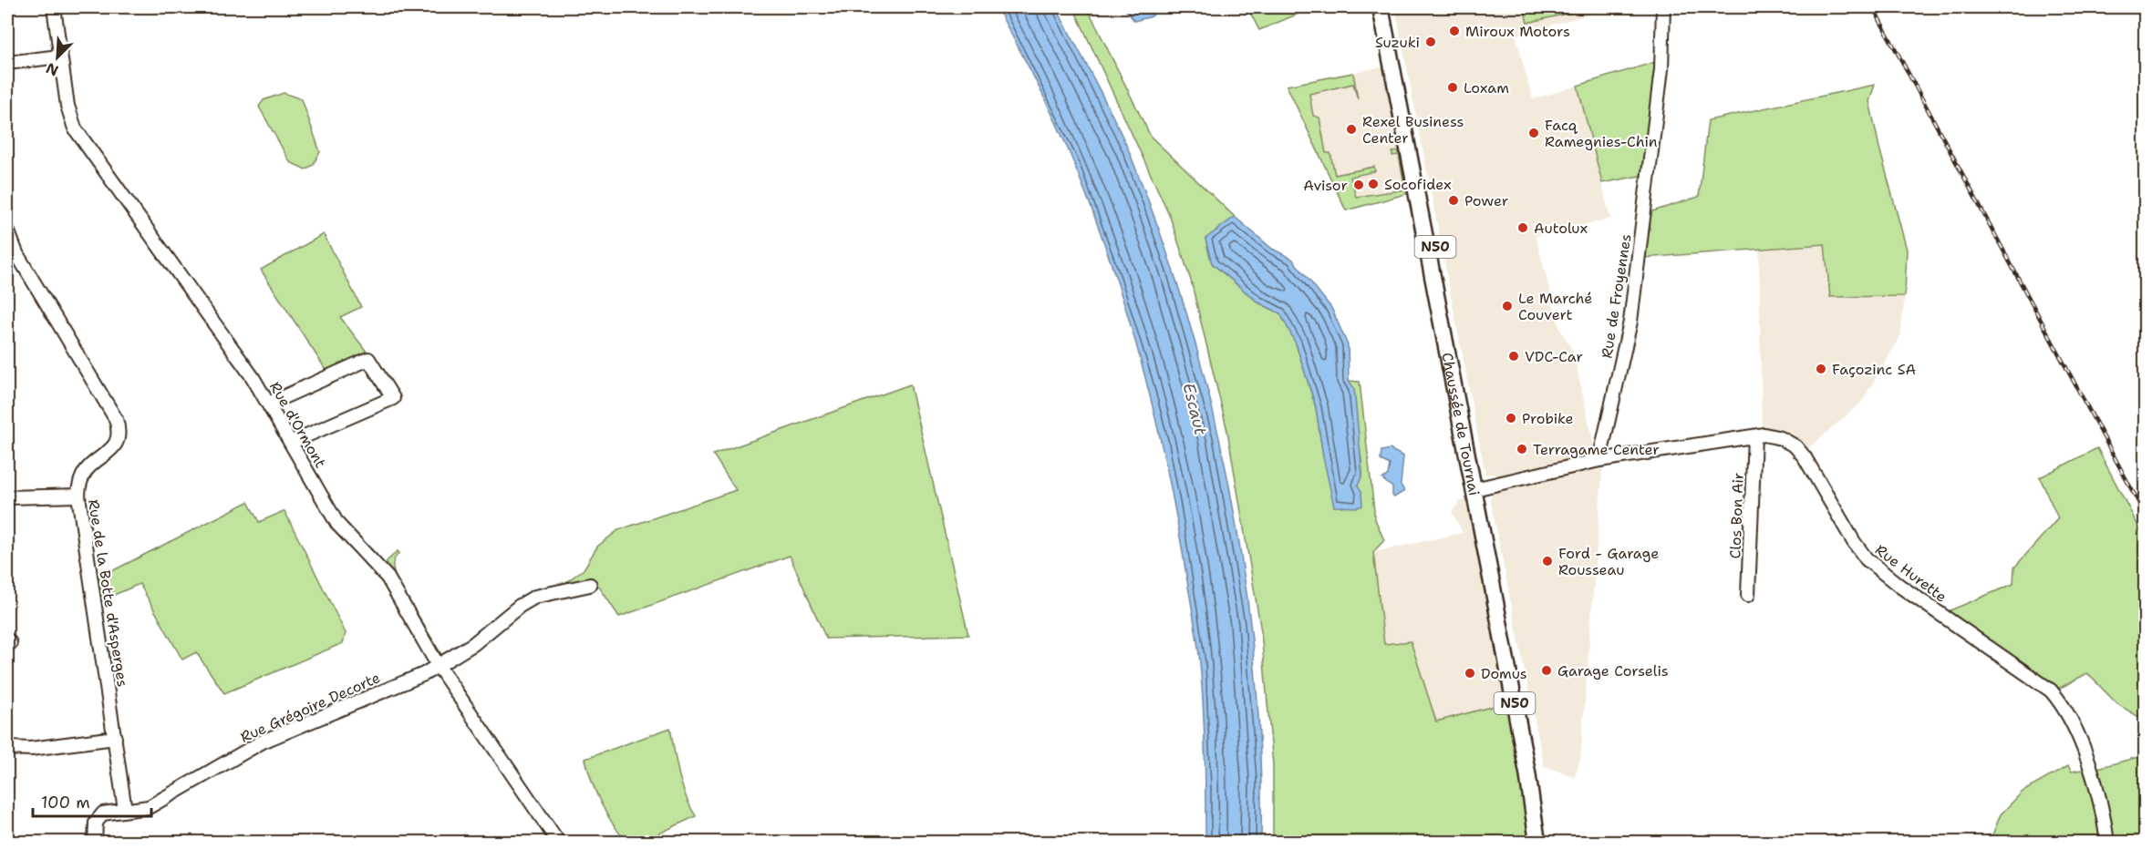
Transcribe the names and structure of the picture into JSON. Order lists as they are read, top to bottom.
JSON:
{
  "streets": {
    "main road": ["N50", "Chaussée de Tournai"],
    "street": [
      "Rue de Froyennes",
      "Rue d'Ormont",
      "Clos Bon Air",
      "Rue Hurette",
      "Rue de la Botte d'Asperges",
      "Rue Grégoire Decorte"
    ]
  },
  "crossings": [
    ["Rue de Froyennes", "Rue Hurette"],
    ["Rue d'Ormont", "Rue Grégoire Decorte"],
    ["Clos Bon Air", "Rue Hurette"],
    ["Rue de la Botte d'Asperges", "Rue Grégoire Decorte"]
  ],
  "water": ["Escaut"],
  "places": [
    "Miroux Motors",
    "Suzuki",
    "Loxam",
    "Rexel Business Center",
    "Facq Ramegnies-Chin",
    "Socofidex",
    "Avisor",
    "Power",
    "Autolux",
    "Le Marché Couvert",
    "VDC-Car",
    "Façozinc SA",
    "Probike",
    "Terragame Center",
    "Ford - Garage Rousseau",
    "Garage Corselis",
    "Domus"
  ],
  "scale_bar": "100 m",
  "north": "bottom left"
}
